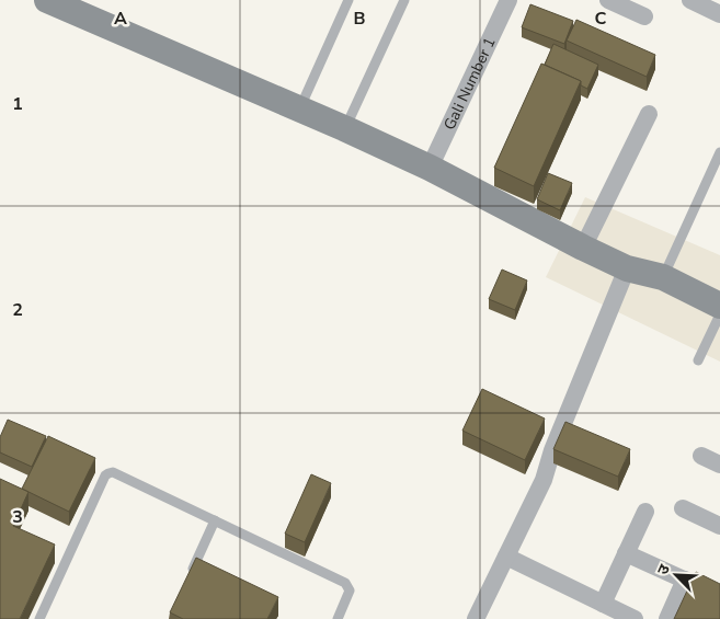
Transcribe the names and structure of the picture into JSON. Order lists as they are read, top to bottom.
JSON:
{
  "streets": {
    "street": ["Gali Number 1"]
  },
  "north": "top left",
  "grid": {
    "columns": ["A", "B", "C"],
    "rows": ["1", "2", "3"]
  }
}
